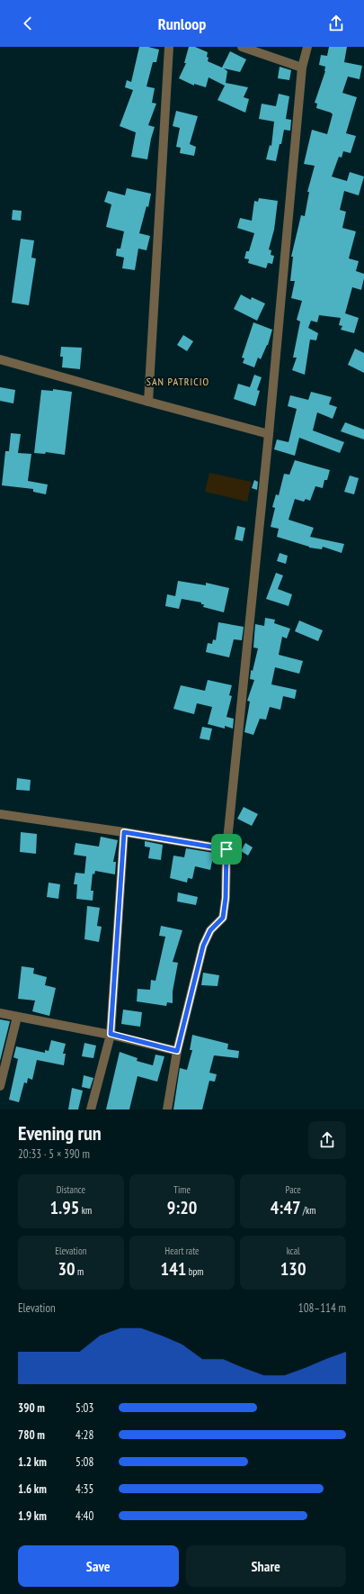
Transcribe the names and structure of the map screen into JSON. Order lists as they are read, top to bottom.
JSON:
{
  "districts": ["SAN PATRICIO"],
  "page": {
    "header": "Runloop",
    "heading": ["Evening run", "20:33 · 5 × 390 m"],
    "stats": [
      ["Distance", "1.95 km"],
      ["Time", "9:20"],
      ["Pace", "4:47 /km"],
      ["Elevation", "30 m"],
      ["Heart rate", "141 bpm"],
      ["kcal", "130"]
    ],
    "chart": ["Elevation", "108–114 m"],
    "list": [
      {
        "name": "390 m",
        "note": "5:03"
      },
      {
        "name": "780 m",
        "note": "4:28"
      },
      {
        "name": "1.2 km",
        "note": "5:08"
      },
      {
        "name": "1.6 km",
        "note": "4:35"
      },
      {
        "name": "1.9 km",
        "note": "4:40"
      }
    ],
    "buttons": ["Save", "Share"]
  }
}
